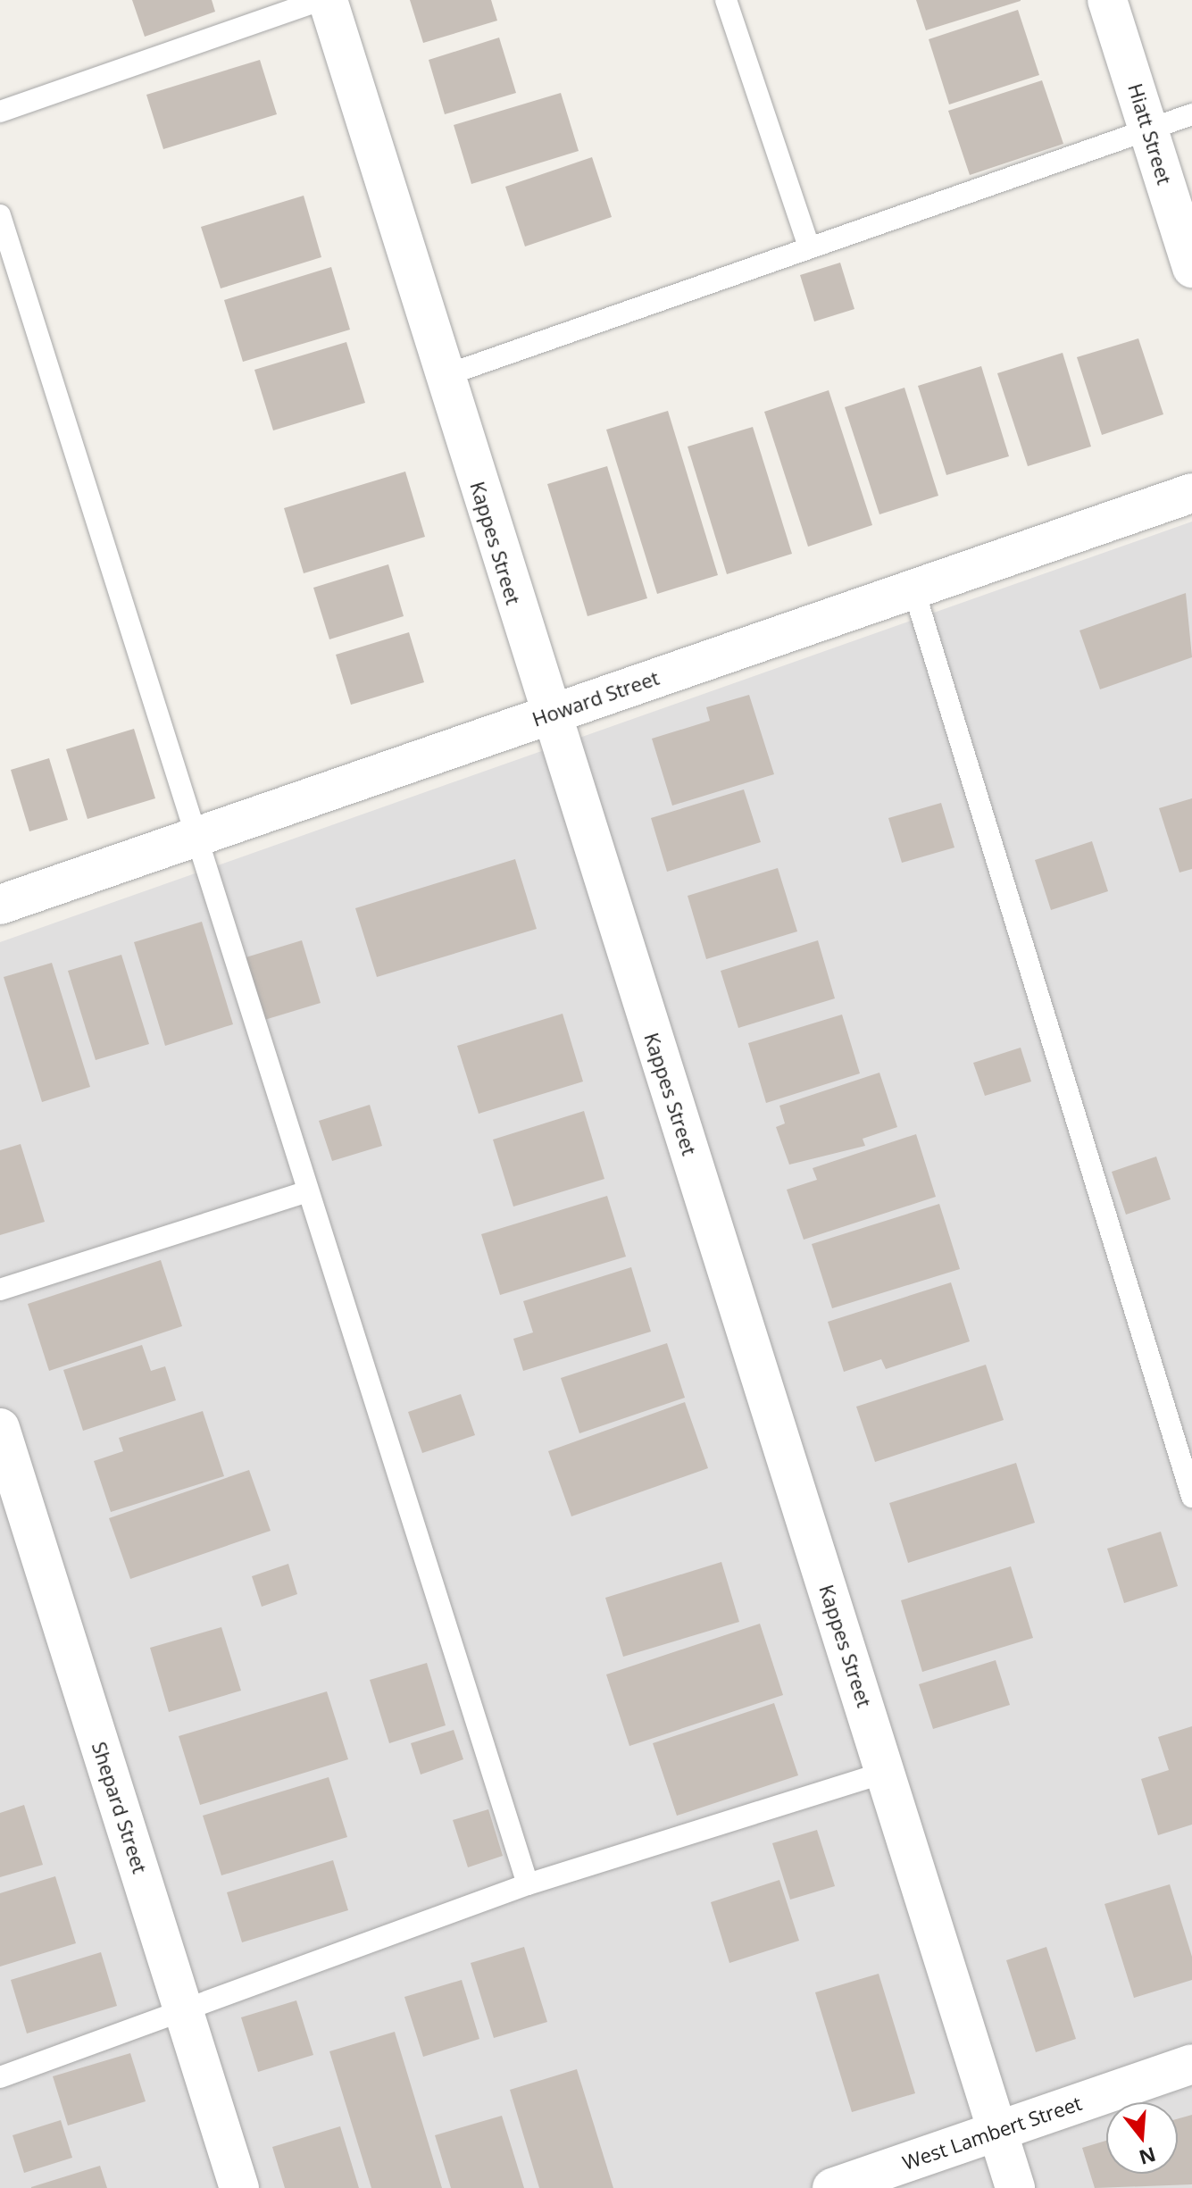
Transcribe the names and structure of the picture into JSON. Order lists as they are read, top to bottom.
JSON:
{
  "streets": {
    "street": [
      "Hiatt Street",
      "Kappes Street",
      "Howard Street",
      "Shepard Street",
      "West Lambert Street"
    ]
  },
  "crossings": [
    ["Kappes Street", "Howard Street"],
    ["Kappes Street", "West Lambert Street"]
  ],
  "north": "bottom"
}
